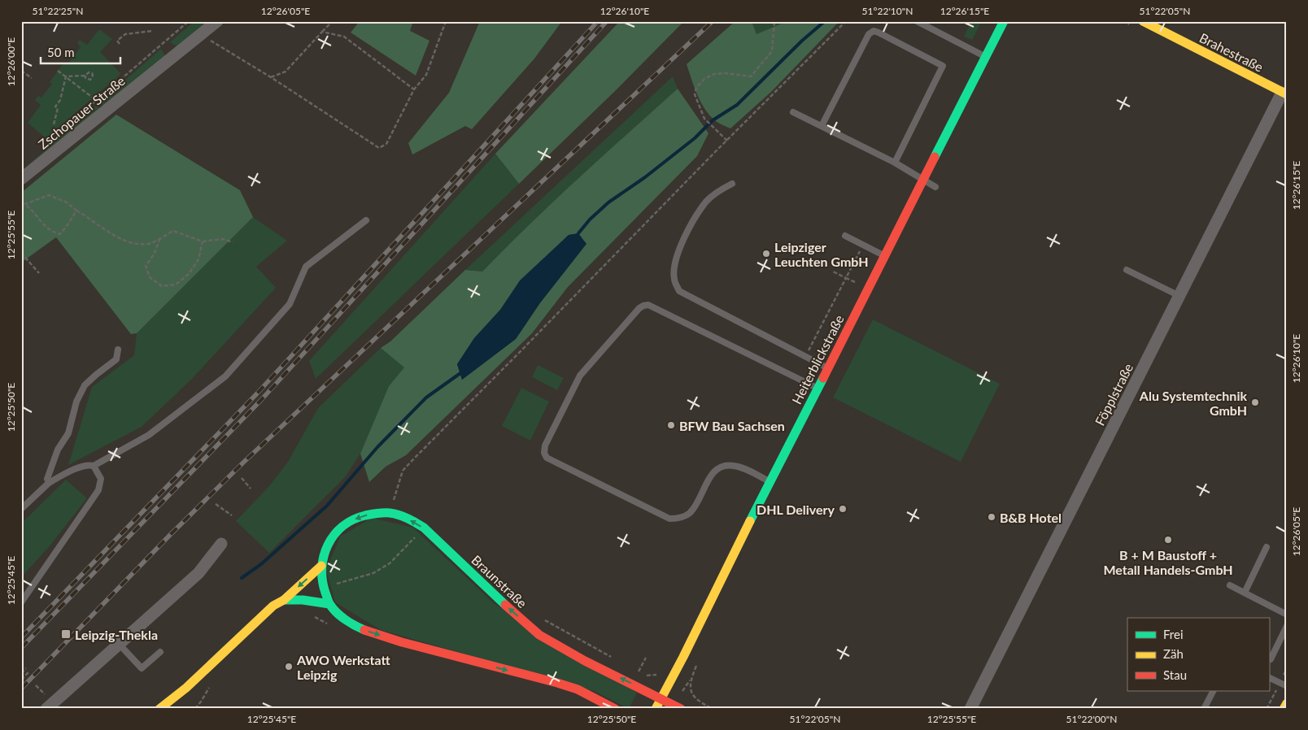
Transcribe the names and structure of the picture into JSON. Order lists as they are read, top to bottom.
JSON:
{
  "streets": {
    "main road": ["Brahestraße", "Heiterblickstraße", "Braunstraße"],
    "street": ["Zschopauer Straße", "Föpplstraße"]
  },
  "crossings": [
    ["Brahestraße", "Föpplstraße"],
    ["Heiterblickstraße", "Braunstraße"]
  ],
  "places": {
    "other": [
      "Leipziger Leuchten GmbH",
      "Alu Systemtechnik GmbH",
      "BFW Bau Sachsen",
      "DHL Delivery",
      "B&B Hotel",
      "B + M Baustoff + Metall Handels-GmbH",
      "AWO Werkstatt Leipzig"
    ],
    "transit": ["Leipzig-Thekla"]
  },
  "legend": ["Frei", "Zäh", "Stau"],
  "scale_bar": "50 m",
  "coordinates": [
    "51°22'25\"N",
    "12°26'05\"E",
    "12°26'10\"E",
    "51°22'10\"N",
    "12°26'15\"E",
    "51°22'05\"N",
    "12°26'00\"E",
    "12°25'55\"E",
    "12°25'50\"E",
    "12°25'45\"E",
    "51°22'00\"N"
  ]
}
